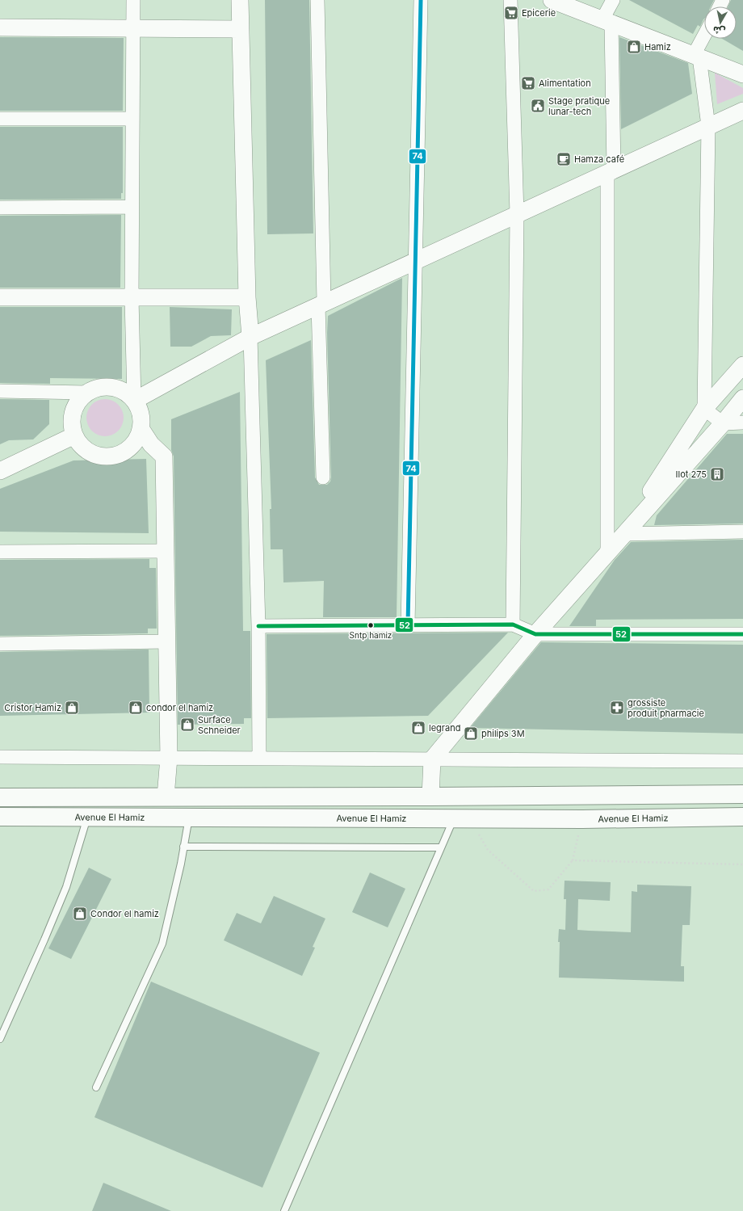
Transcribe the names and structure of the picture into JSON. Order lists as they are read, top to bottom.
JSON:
{
  "streets": {
    "highway": ["Avenue El Hamiz"]
  },
  "places": {
    "supermarket": ["Epicerie", "Alimentation"],
    "shop": [
      "Hamiz",
      "Cristor Hamiz",
      "condor el hamiz",
      "Surface Schneider",
      "legrand",
      "philips 3M",
      "Condor el hamiz"
    ],
    "public building": ["Stage pratique lunar-tech"],
    "cafe": ["Hamza café"],
    "building": ["Ilot 275"],
    "other": ["Sntp hamiz"],
    "pharmacy": ["grossiste produit pharmacie"]
  },
  "lines": ["transit line 74", "transit line 52"],
  "north": "bottom"
}
